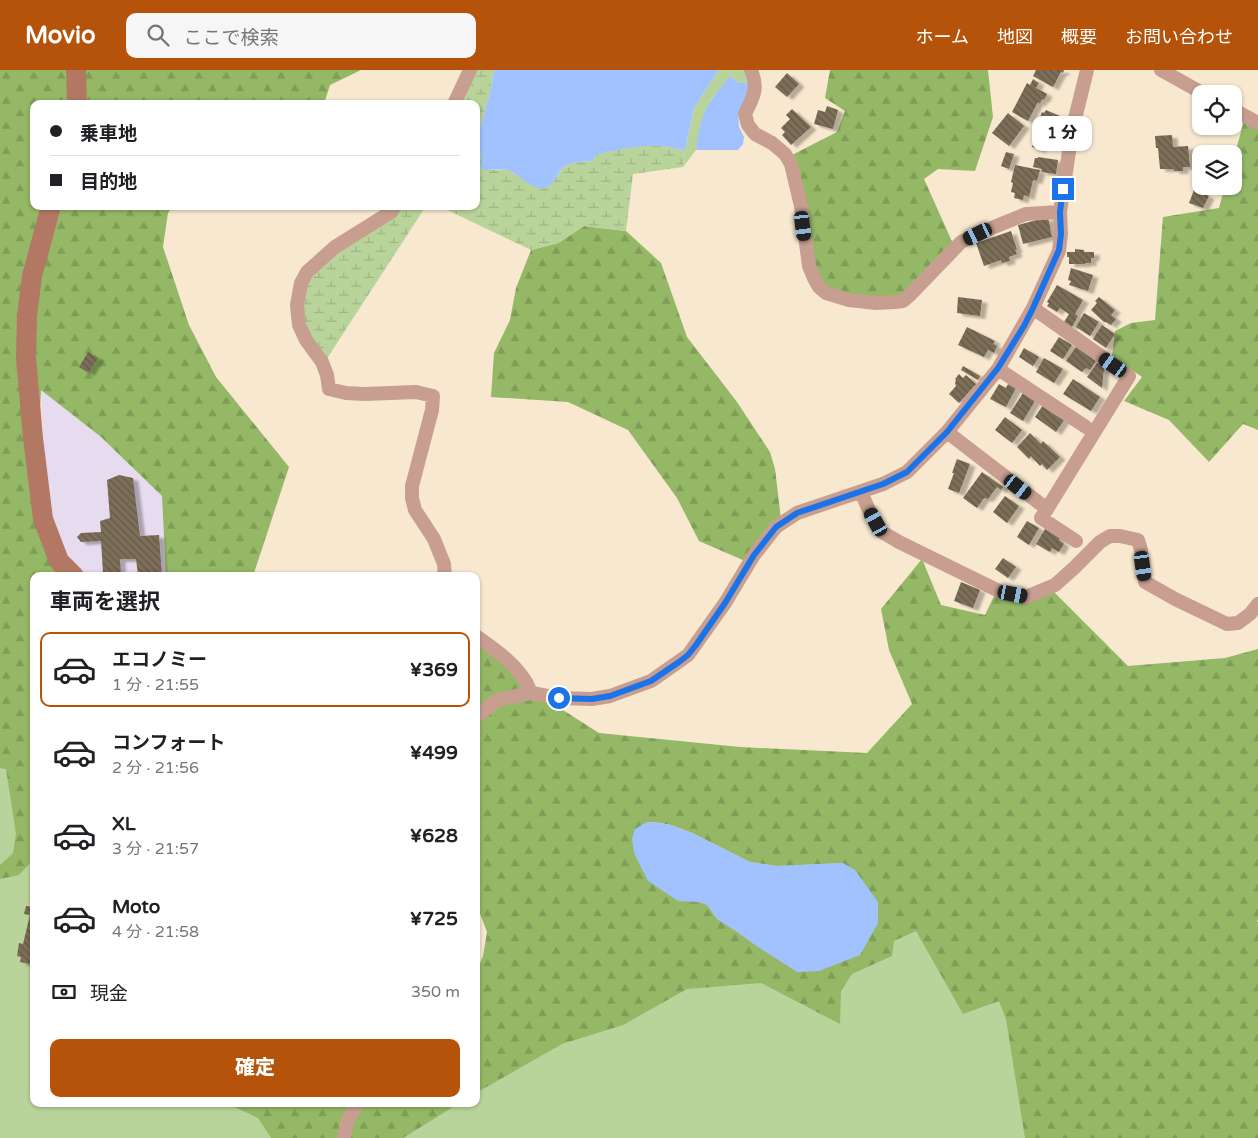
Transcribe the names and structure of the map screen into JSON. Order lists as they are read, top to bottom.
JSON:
{
  "page": {
    "header": "Movio",
    "search": "ここで検索",
    "nav": [
      "ホーム",
      "地図",
      "概要",
      "お問い合わせ"
    ],
    "banner": ["乗車地", "目的地"],
    "bubble": "1 分",
    "heading": "車両を選択",
    "list": [
      {
        "name": "エコノミー",
        "note": "1 分 · 21:55",
        "value": "¥369"
      },
      {
        "name": "コンフォート",
        "note": "2 分 · 21:56",
        "value": "¥499"
      },
      {
        "name": "XL",
        "note": "3 分 · 21:57",
        "value": "¥628"
      },
      {
        "name": "Moto",
        "note": "4 分 · 21:58",
        "value": "¥725"
      }
    ],
    "pay": ["現金", "350 m"],
    "buttons": "確定"
  }
}
